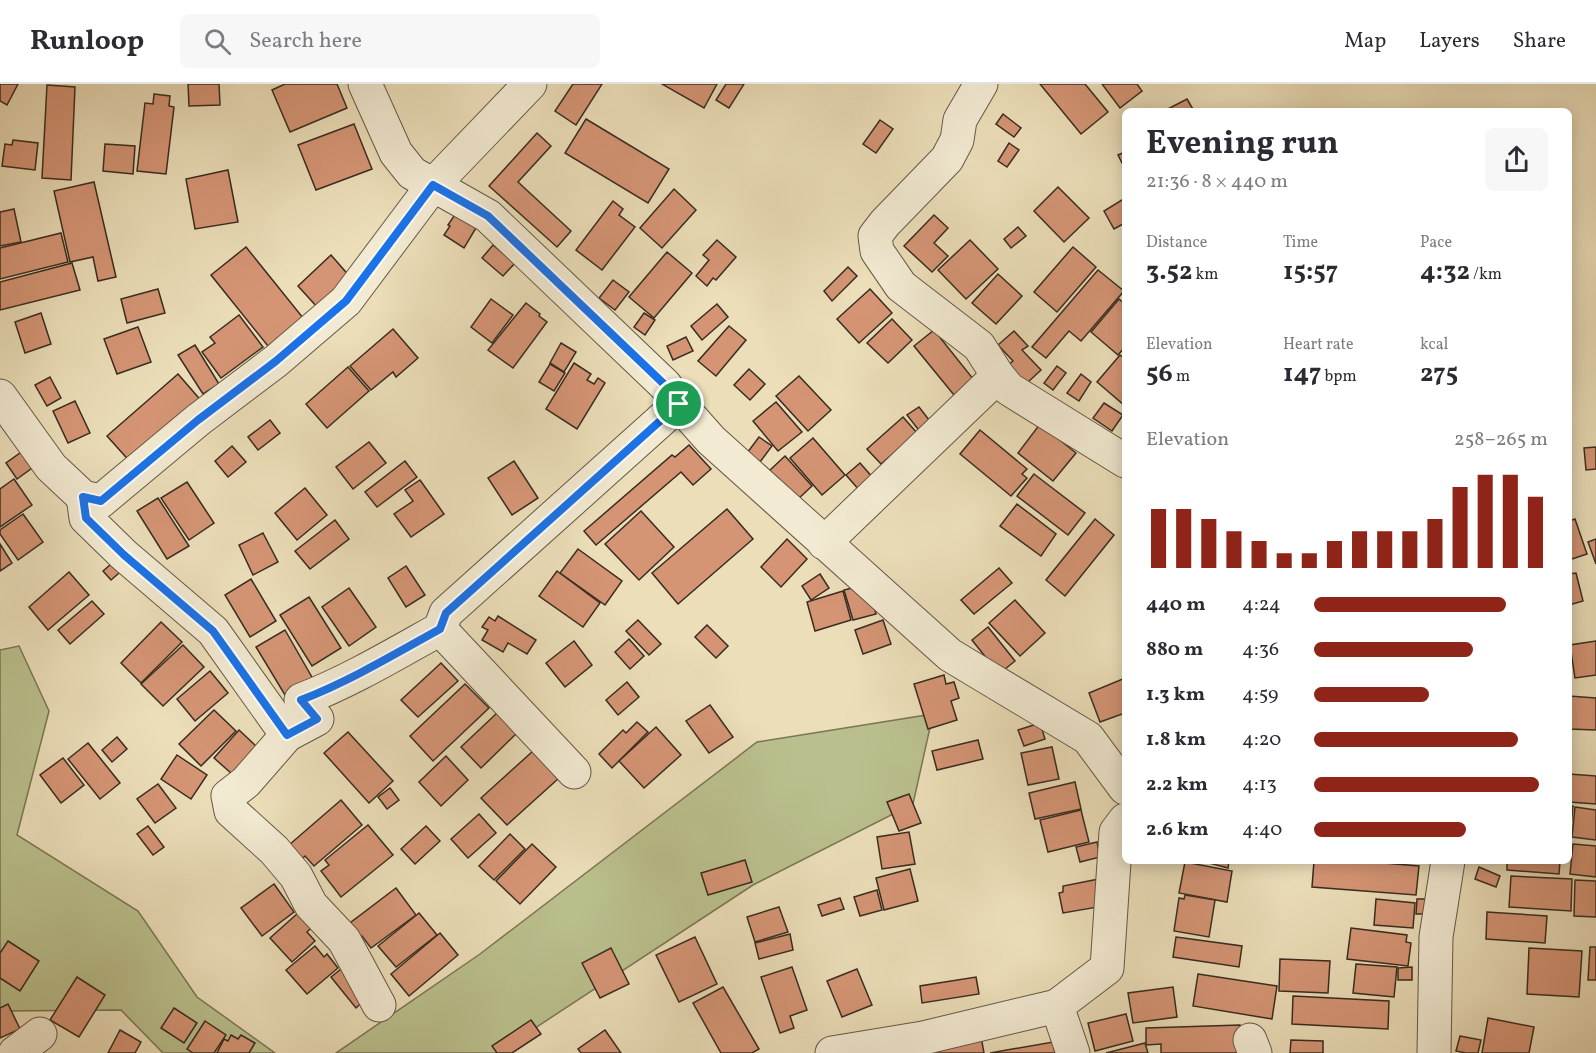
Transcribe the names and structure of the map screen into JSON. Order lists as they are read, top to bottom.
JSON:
{
  "page": {
    "header": "Runloop",
    "search": "Search here",
    "nav": ["Map", "Layers", "Share"],
    "heading": ["Evening run", "21:36 · 8 × 440 m"],
    "stats": [
      ["Distance", "3.52 km"],
      ["Time", "15:57"],
      ["Pace", "4:32 /km"],
      ["Elevation", "56 m"],
      ["Heart rate", "147 bpm"],
      ["kcal", "275"]
    ],
    "chart": ["Elevation", "258–265 m"],
    "list": [
      {
        "name": "440 m",
        "note": "4:24"
      },
      {
        "name": "880 m",
        "note": "4:36"
      },
      {
        "name": "1.3 km",
        "note": "4:59"
      },
      {
        "name": "1.8 km",
        "note": "4:20"
      },
      {
        "name": "2.2 km",
        "note": "4:13"
      },
      {
        "name": "2.6 km",
        "note": "4:40"
      }
    ]
  }
}
